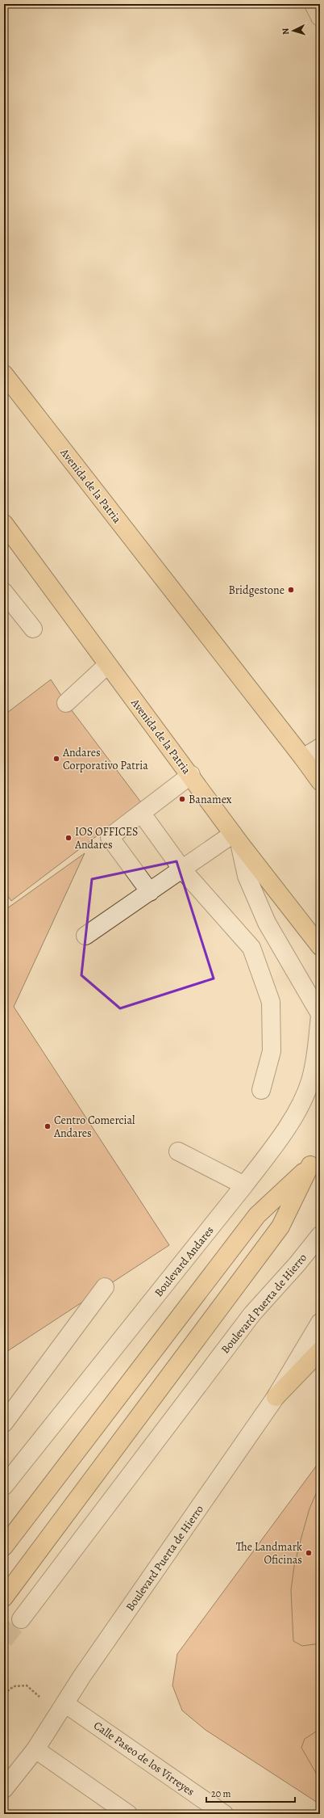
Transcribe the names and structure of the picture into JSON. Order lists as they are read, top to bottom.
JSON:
{
  "streets": {
    "main road": ["Avenida de la Patria"],
    "street": ["Boulevard Andares", "Boulevard Puerta de Hierro", "Calle Paseo de los Virreyes"]
  },
  "crossings": [
    ["Boulevard Puerta de Hierro", "Calle Paseo de los Virreyes"]
  ],
  "places": [
    "Bridgestone",
    "Andares Corporativo Patria",
    "Banamex",
    "IOS OFFICES Andares",
    "Centro Comercial Andares",
    "The Landmark Oficinas"
  ],
  "scale_bar": "20 m",
  "north": "left"
}
